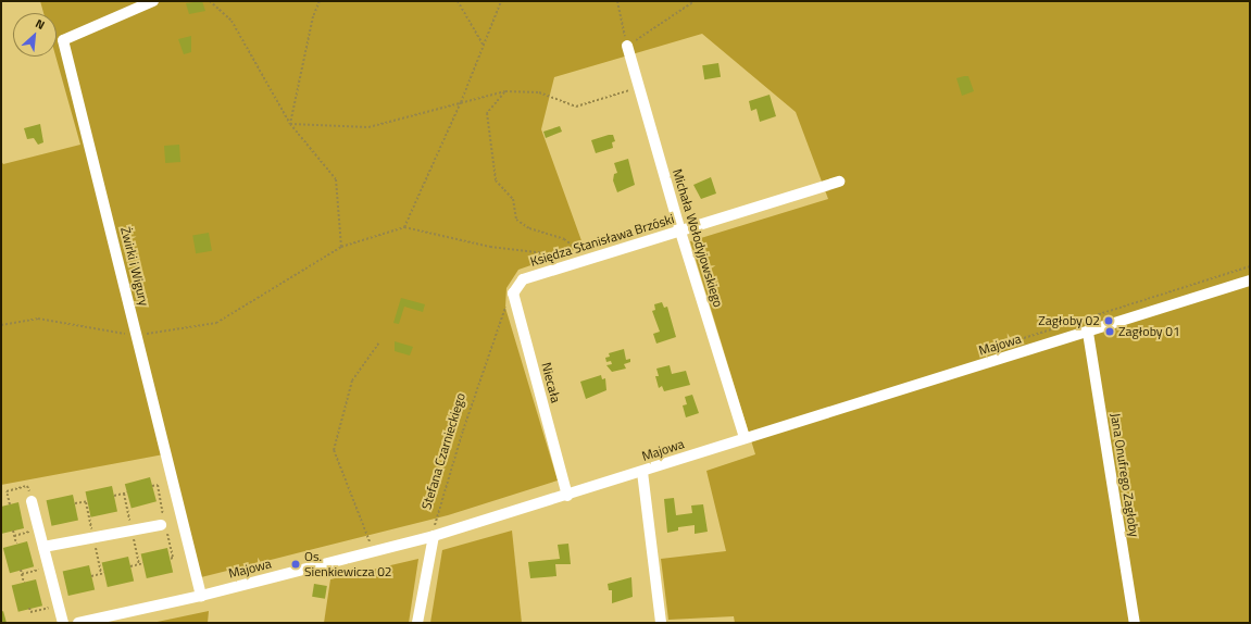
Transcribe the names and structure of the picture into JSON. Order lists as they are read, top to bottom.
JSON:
{
  "streets": {
    "street": [
      "Michała Wołodyjowskiego",
      "Księdza Stanisława Brzóski",
      "Żwirki i Wigury",
      "Majowa",
      "Niecała",
      "Jana Onufrego Zagłoby"
    ],
    "path": ["Stefana Czarnieckiego"]
  },
  "crossings": [
    ["Michała Wołodyjowskiego", "Księdza Stanisława Brzóski"],
    ["Michała Wołodyjowskiego", "Majowa"],
    ["Księdza Stanisława Brzóski", "Niecała"],
    ["Księdza Stanisława Brzóski", "Stefana Czarnieckiego"],
    ["Żwirki i Wigury", "Majowa"],
    ["Majowa", "Niecała"],
    ["Majowa", "Stefana Czarnieckiego"],
    ["Majowa", "Jana Onufrego Zagłoby"],
    ["Niecała", "Stefana Czarnieckiego"]
  ],
  "places": ["Zagłoby 02", "Zagłoby 01", "Os. Sienkiewicza 02"],
  "north": "top right"
}
